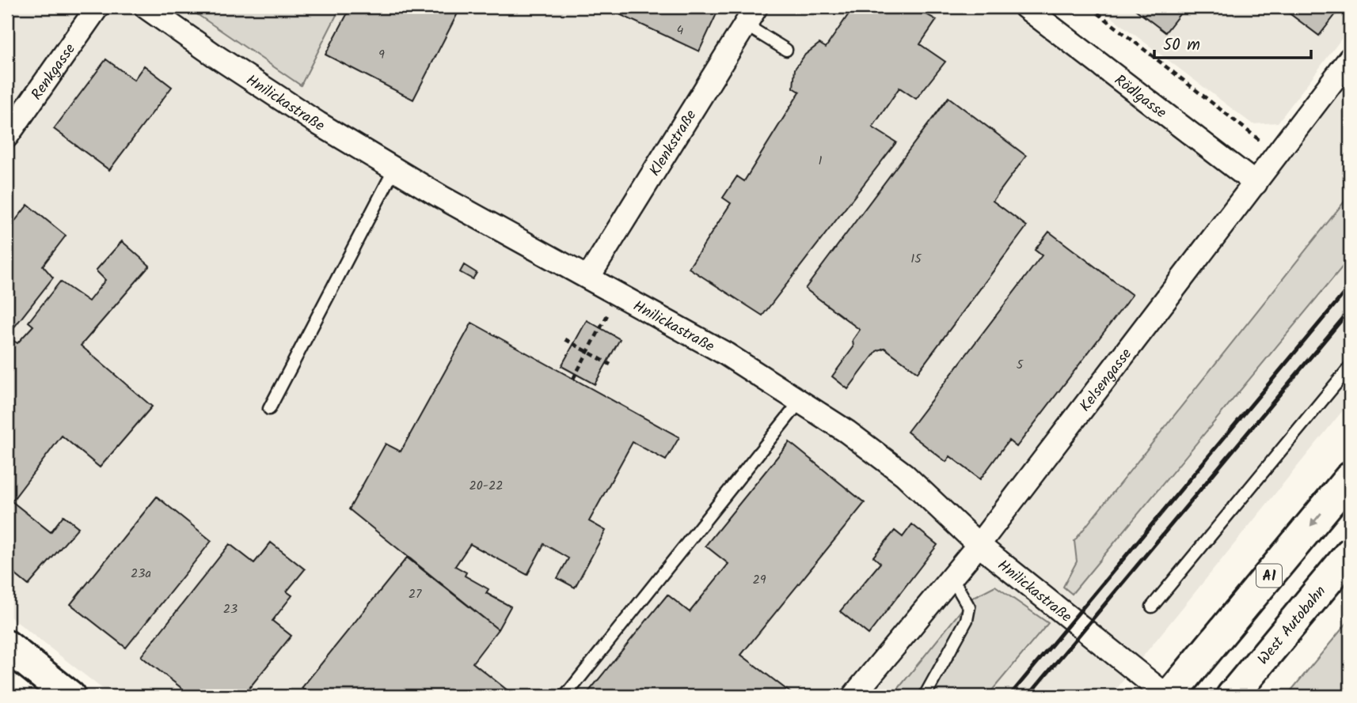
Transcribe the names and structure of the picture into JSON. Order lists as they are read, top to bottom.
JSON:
{
  "streets": {
    "main road": ["A1", "West Autobahn"],
    "street": [
      "Renkgasse",
      "Rödlgasse",
      "Hnilickastraße",
      "Klenkstraße",
      "Kelsengasse"
    ]
  },
  "crossings": [
    ["Rödlgasse", "Kelsengasse"],
    ["Hnilickastraße", "Klenkstraße"],
    ["Hnilickastraße", "Kelsengasse"],
    ["Hnilickastraße", "A1"]
  ],
  "house_numbers": [
    "4",
    "9",
    "1",
    "15",
    "5",
    "20-22",
    "23a",
    "29",
    "27",
    "23"
  ],
  "scale_bar": "50 m"
}
